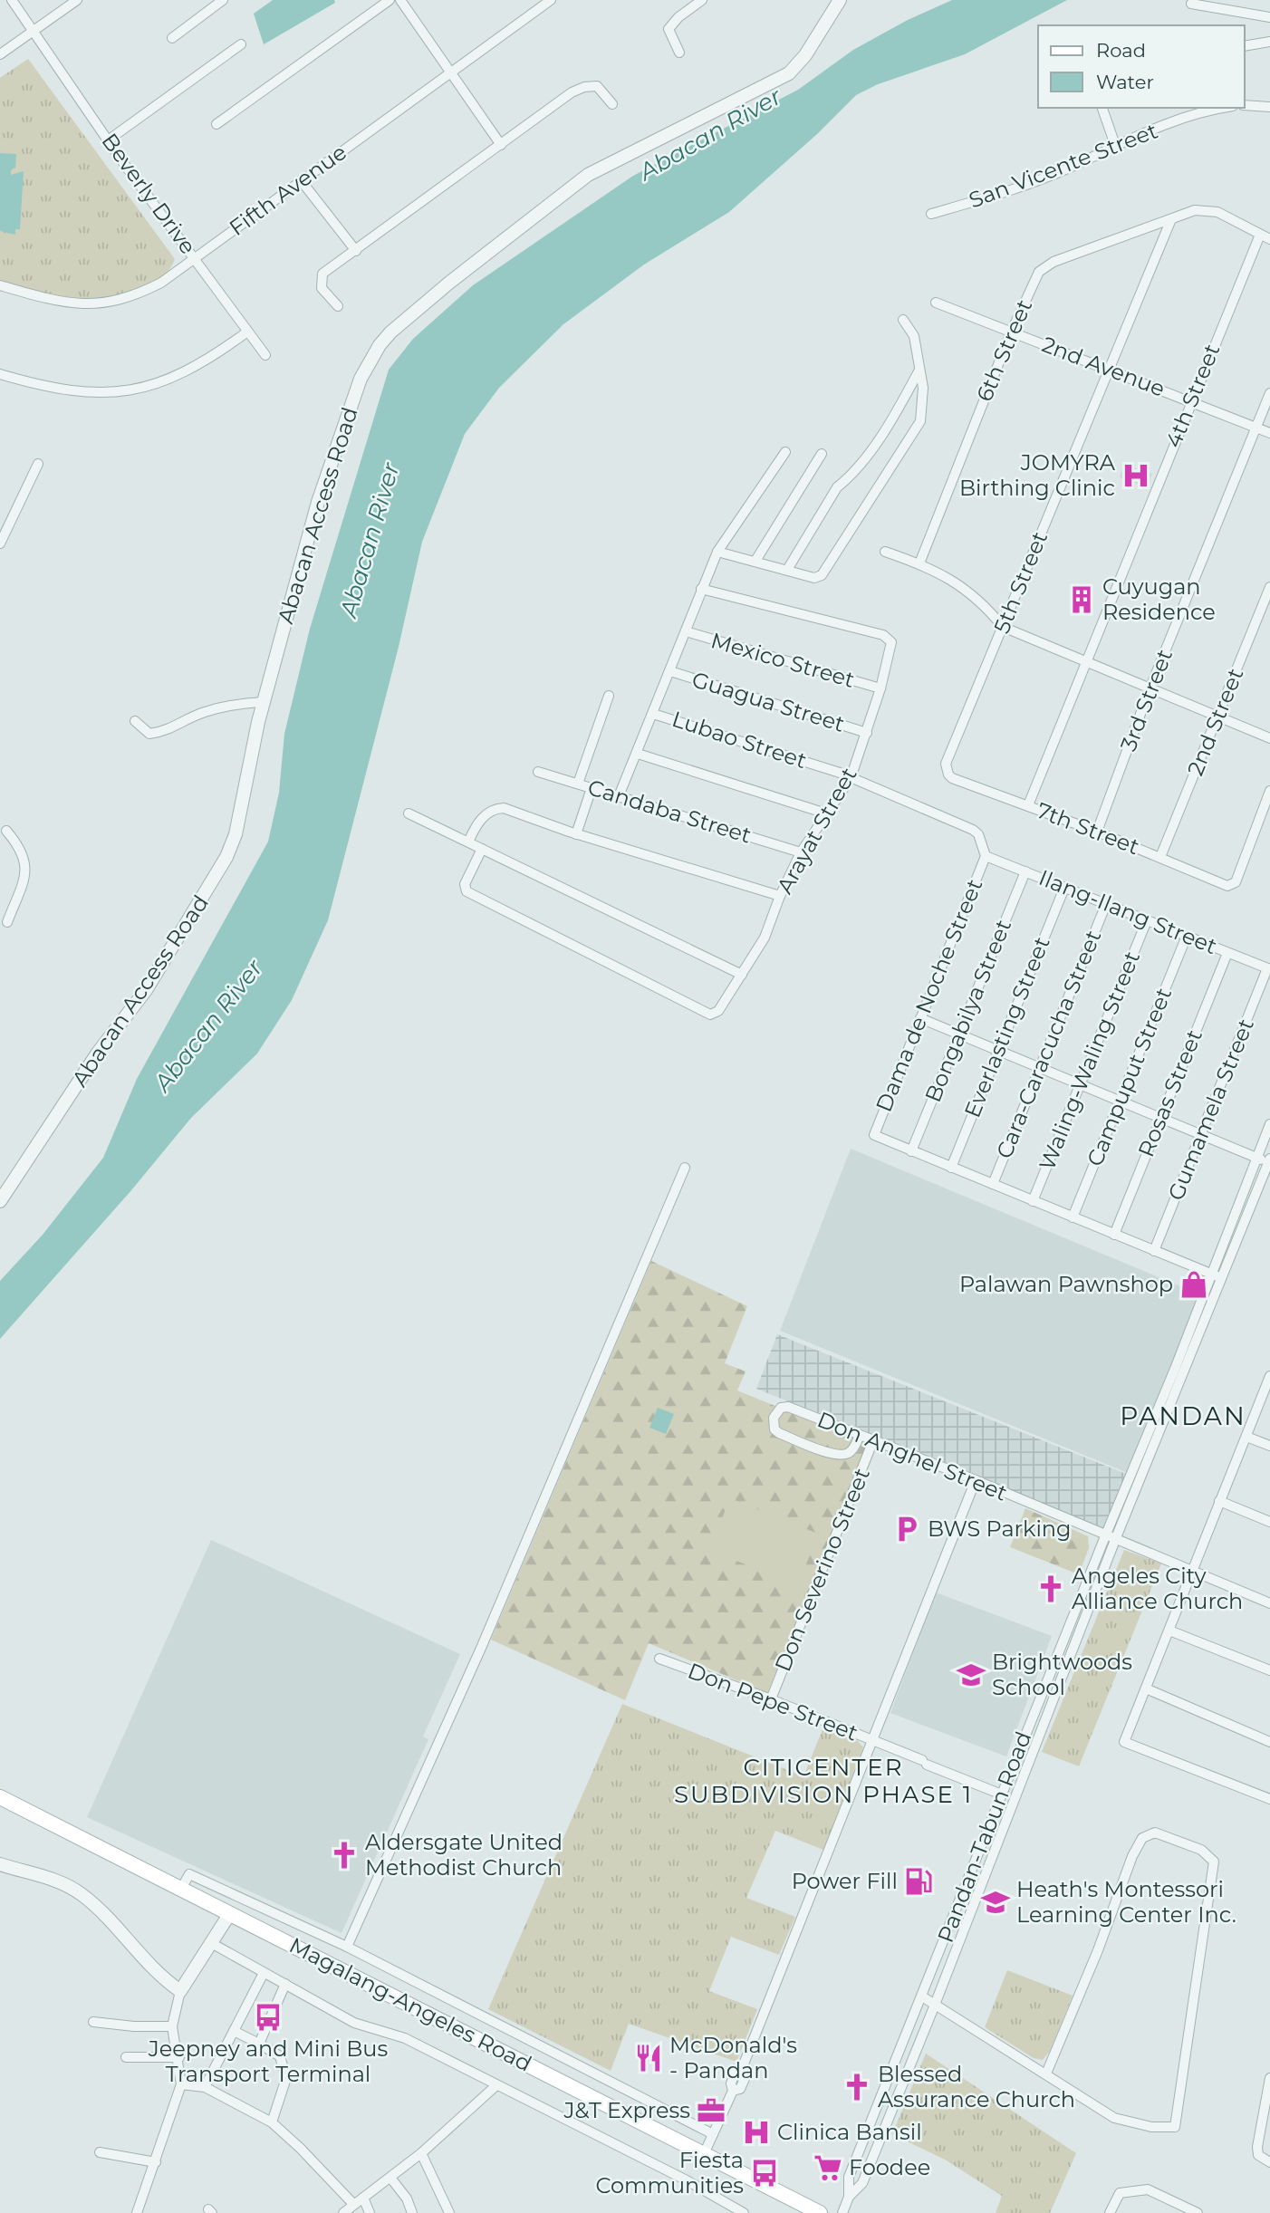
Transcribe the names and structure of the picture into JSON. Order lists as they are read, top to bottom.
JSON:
{
  "streets": {
    "main road": ["Magalang-Angeles Road"],
    "street": [
      "San Vicente Street",
      "Fifth Avenue",
      "Beverly Drive",
      "6th Street",
      "2nd Avenue",
      "4th Street",
      "Abacan Access Road",
      "5th Street",
      "Mexico Street",
      "3rd Street",
      "Guagua Street",
      "2nd Street",
      "Lubao Street",
      "Candaba Street",
      "7th Street",
      "Arayat Street",
      "Ilang-Ilang Street",
      "Dama de Noche Street",
      "Bongabilya Street",
      "Everlasting Street",
      "Cara-Caracucha Street",
      "Waling-Waling Street",
      "Campuput Street",
      "Rosas Street",
      "Gumamela Street",
      "Don Anghel Street",
      "Don Severino Street",
      "Don Pepe Street",
      "Pandan-Tabun Road"
    ]
  },
  "crossings": [
    ["Fifth Avenue", "Beverly Drive"],
    ["6th Street", "2nd Avenue"],
    ["6th Street", "4th Street"],
    ["6th Street", "5th Street"],
    ["2nd Avenue", "4th Street"],
    ["2nd Avenue", "5th Street"],
    ["2nd Avenue", "3rd Street"],
    ["4th Street", "7th Street"],
    ["5th Street", "7th Street"],
    ["Mexico Street", "Arayat Street"],
    ["3rd Street", "7th Street"],
    ["Guagua Street", "Arayat Street"],
    ["2nd Street", "7th Street"],
    ["Lubao Street", "Arayat Street"],
    ["Lubao Street", "Ilang-Ilang Street"],
    ["Lubao Street", "Dama de Noche Street"],
    ["Candaba Street", "Arayat Street"],
    ["Ilang-Ilang Street", "Dama de Noche Street"],
    ["Ilang-Ilang Street", "Bongabilya Street"],
    ["Ilang-Ilang Street", "Everlasting Street"],
    ["Ilang-Ilang Street", "Cara-Caracucha Street"],
    ["Ilang-Ilang Street", "Waling-Waling Street"],
    ["Ilang-Ilang Street", "Campuput Street"],
    ["Ilang-Ilang Street", "Rosas Street"],
    ["Ilang-Ilang Street", "Gumamela Street"],
    ["Dama de Noche Street", "Bongabilya Street"],
    ["Don Anghel Street", "Don Severino Street"],
    ["Don Anghel Street", "Pandan-Tabun Road"],
    ["Don Severino Street", "Don Pepe Street"],
    ["Don Pepe Street", "Pandan-Tabun Road"]
  ],
  "districts": ["PANDAN", "CITICENTER SUBDIVISION PHASE 1"],
  "water": ["Abacan River"],
  "places": {
    "hospital": ["JOMYRA Birthing Clinic", "Clinica Bansil"],
    "building": ["Cuyugan Residence"],
    "shop": ["Palawan Pawnshop"],
    "parking": ["BWS Parking"],
    "church": ["Angeles City Alliance Church", "Aldersgate United Methodist Church", "Blessed Assurance Church"],
    "school or university": ["Brightwoods School", "Heath's Montessori Learning Center Inc."],
    "fuel station": ["Power Fill"],
    "bus stop": ["Jeepney and Mini Bus Transport Terminal", "Fiesta Communities"],
    "restaurant": ["McDonald's - Pandan"],
    "office": ["J&T Express"],
    "supermarket": ["Foodee"]
  },
  "legend": ["Road", "Water"]
}
